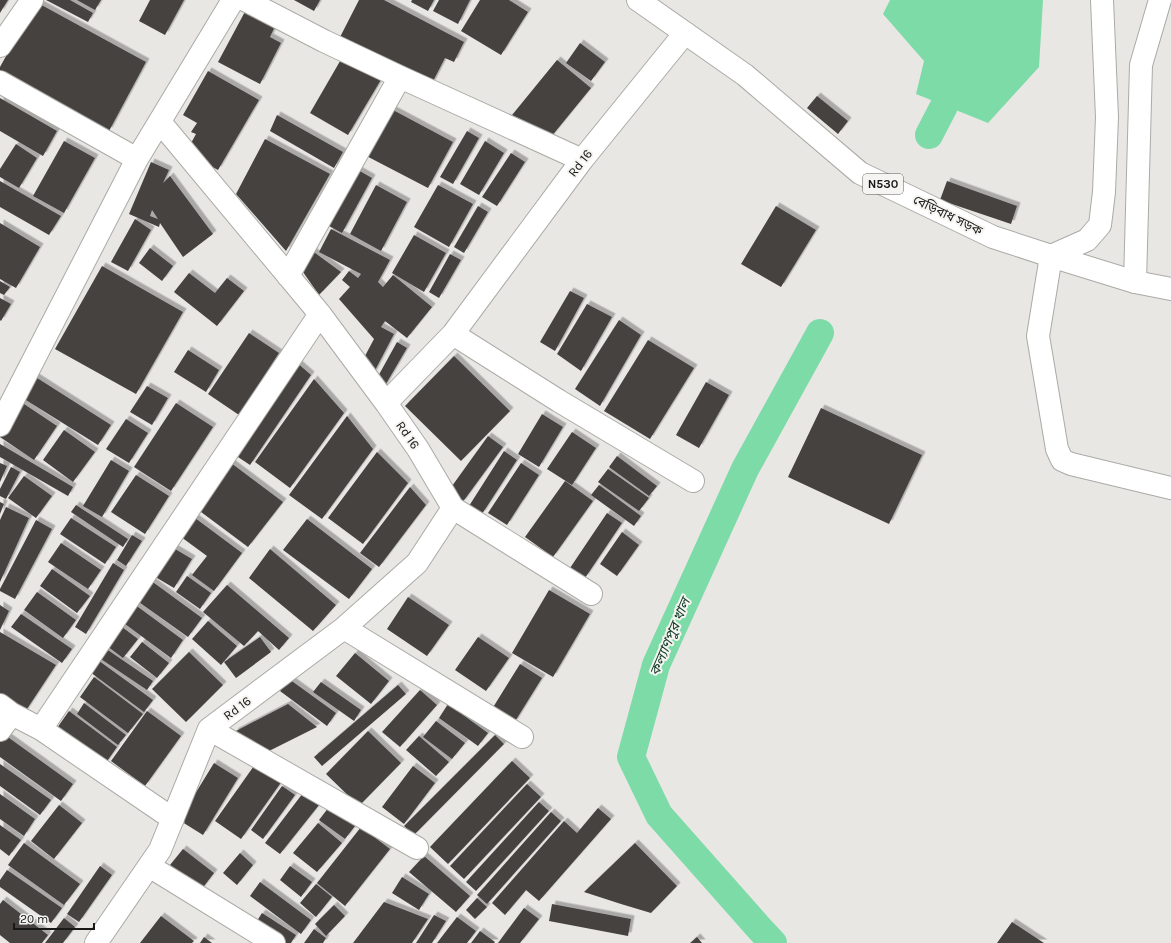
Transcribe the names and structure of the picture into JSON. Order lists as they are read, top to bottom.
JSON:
{
  "streets": {
    "main road": ["Rd 16", "N530", "বেড়িবাধ সড়ক"]
  },
  "crossings": [
    ["Rd 16", "বেড়িবাধ সড়ক"]
  ],
  "water": ["কল্যাণপুর খাল"],
  "scale_bar": "20 m"
}
